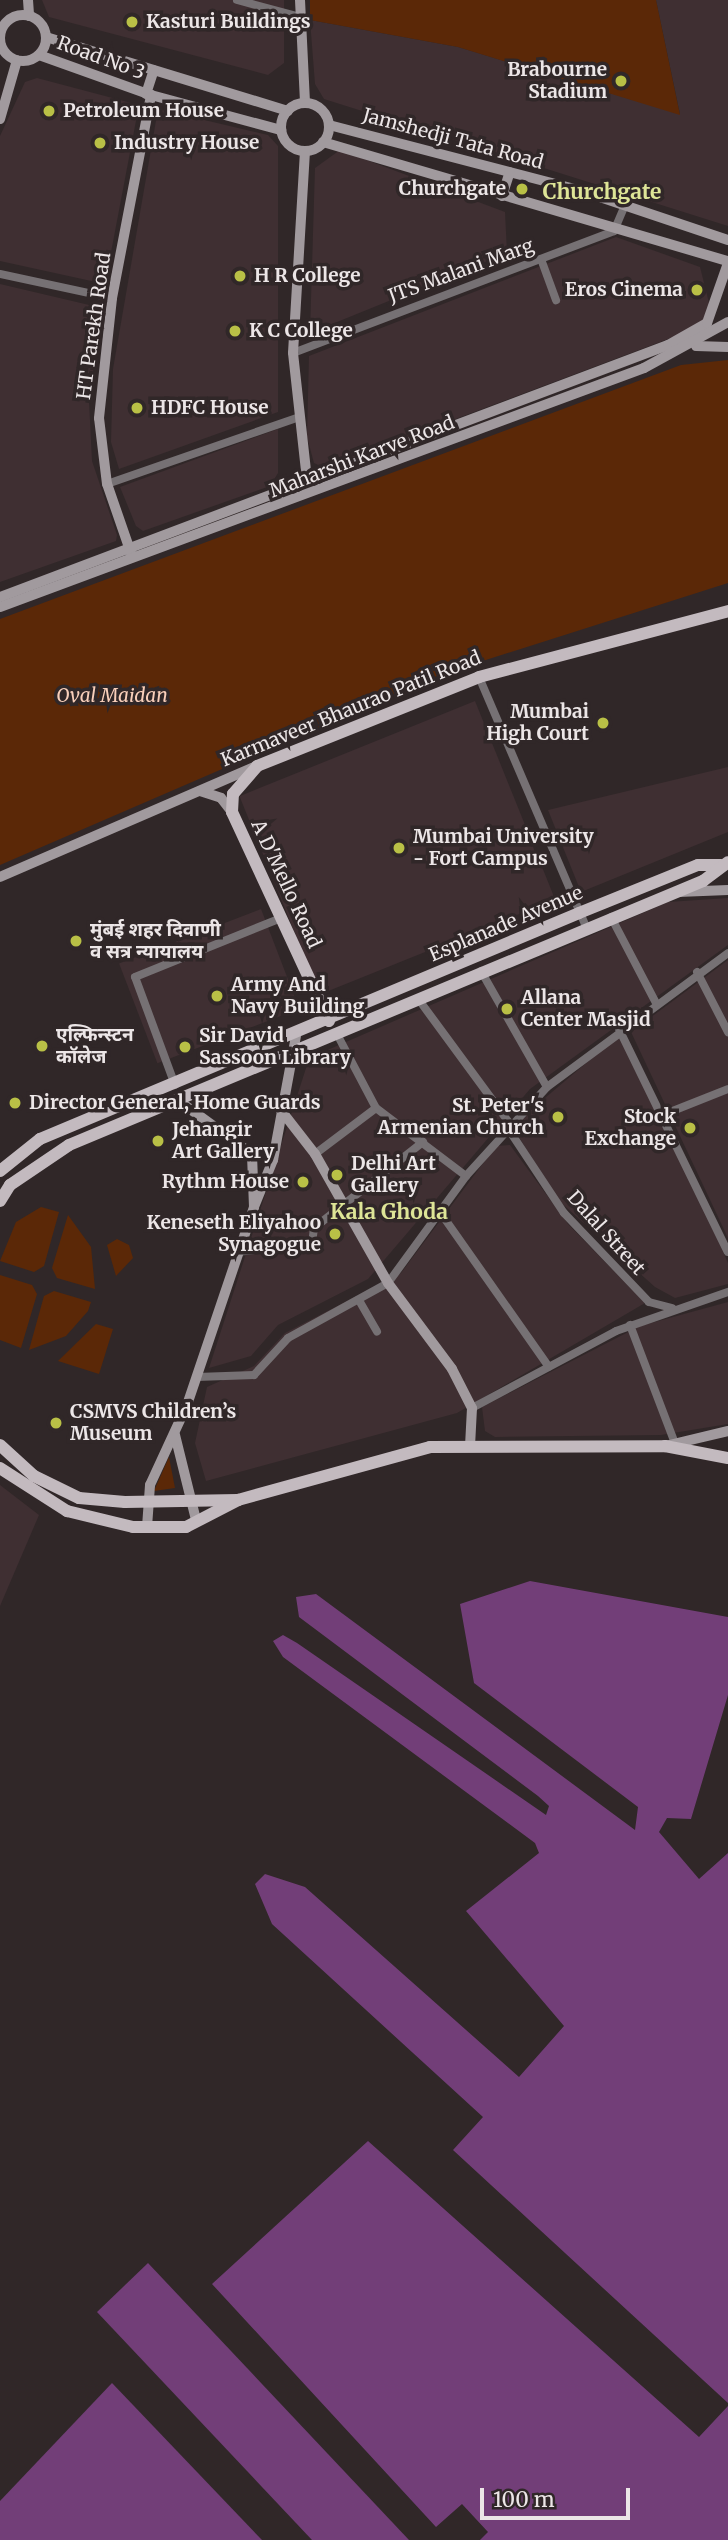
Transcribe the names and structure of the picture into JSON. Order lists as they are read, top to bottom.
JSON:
{
  "streets": {
    "main road": ["Karmaveer Bhaurao Patil Road", "A D'Mello Road", "Esplanade Avenue"],
    "street": [
      "Road No 3",
      "Jamshedji Tata Road",
      "JTS Malani Marg",
      "HT Parekh Road",
      "Maharshi Karve Road",
      "Dalal Street"
    ]
  },
  "crossings": [
    ["Road No 3", "Jamshedji Tata Road"],
    ["Road No 3", "HT Parekh Road"],
    ["HT Parekh Road", "Maharshi Karve Road"],
    ["Karmaveer Bhaurao Patil Road", "A D'Mello Road"],
    ["A D'Mello Road", "Esplanade Avenue"]
  ],
  "districts": ["Churchgate", "Kala Ghoda"],
  "parks": ["Oval Maidan"],
  "places": [
    "Kasturi Buildings",
    "Brabourne Stadium",
    "Petroleum House",
    "Industry House",
    "Churchgate",
    "H R College",
    "Eros Cinema",
    "K C College",
    "HDFC House",
    "Mumbai High Court",
    "Mumbai University - Fort Campus",
    "मुंबई शहर दिवाणी व सत्र न्यायालय",
    "Army And Navy Building",
    "Allana Center Masjid",
    "एल्फिन्स्टन कॉलेज",
    "Sir David Sassoon Library",
    "Director General, Home Guards",
    "St. Peter's Armenian Church",
    "Stock Exchange",
    "Jehangir Art Gallery",
    "Delhi Art Gallery",
    "Rythm House",
    "Keneseth Eliyahoo Synagogue",
    "CSMVS Children’s Museum"
  ],
  "scale_bar": "100 m"
}
